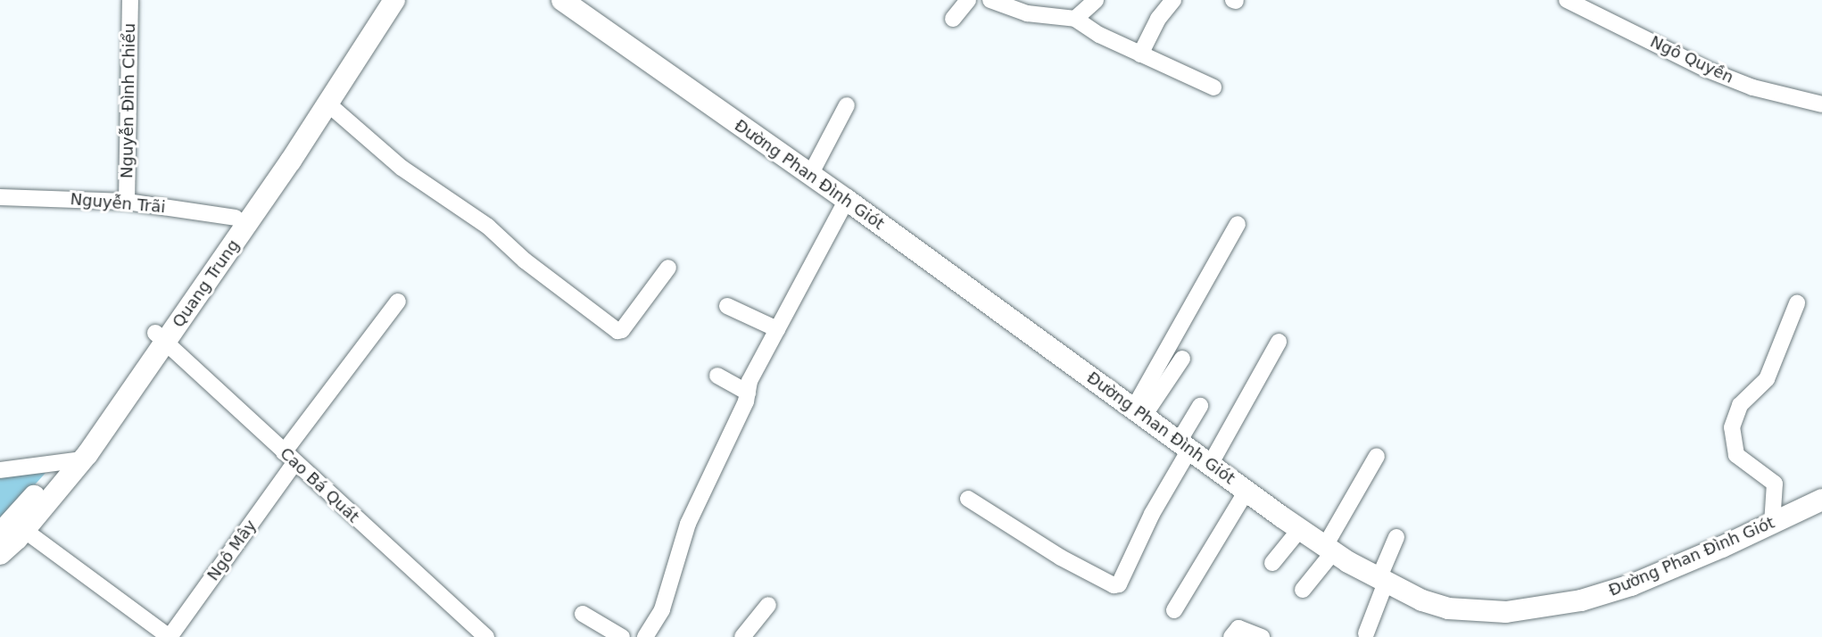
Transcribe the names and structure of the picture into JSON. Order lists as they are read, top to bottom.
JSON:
{
  "streets": {
    "main road": ["Đường Phan Đình Giót", "Quang Trung"],
    "street": [
      "Ngô Quyền",
      "Nguyễn Đình Chiểu",
      "Nguyễn Trãi",
      "Cao Bá Quát",
      "Ngô Mây"
    ]
  },
  "crossings": [
    ["Nguyễn Đình Chiểu", "Nguyễn Trãi"],
    ["Nguyễn Trãi", "Quang Trung"],
    ["Quang Trung", "Cao Bá Quát"],
    ["Cao Bá Quát", "Ngô Mây"]
  ]
}
